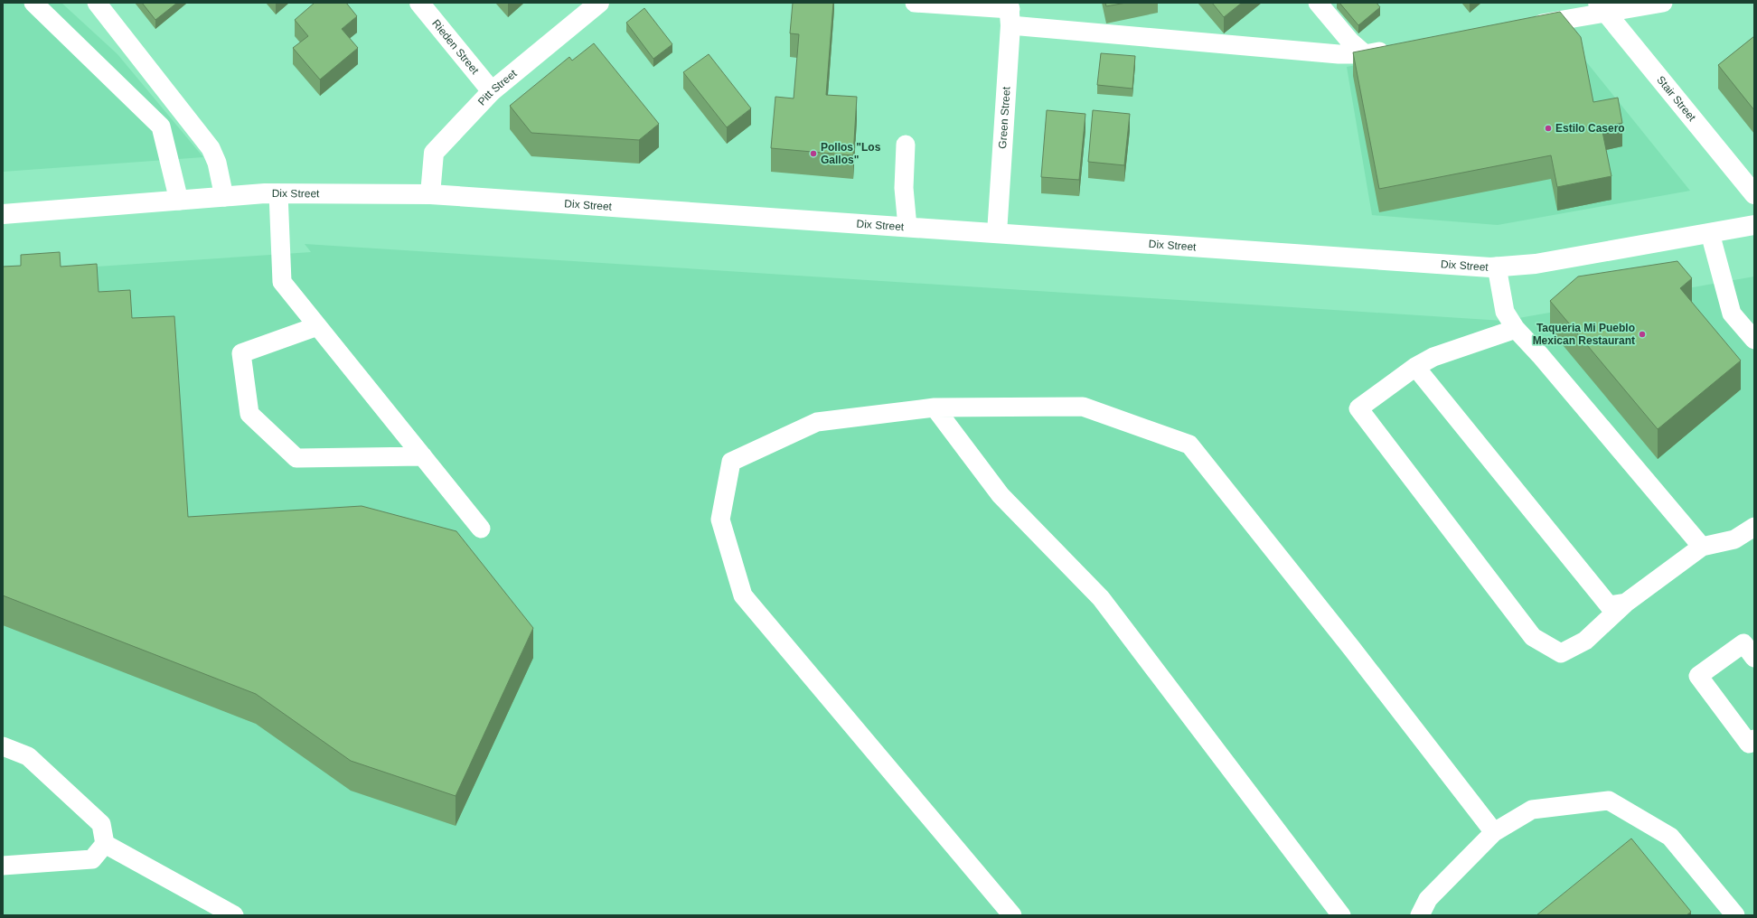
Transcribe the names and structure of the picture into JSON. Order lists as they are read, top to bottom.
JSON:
{
  "streets": {
    "street": [
      "Rieden Street",
      "Pitt Street",
      "Stair Street",
      "Green Street",
      "Dix Street"
    ]
  },
  "crossings": [
    ["Rieden Street", "Pitt Street"],
    ["Pitt Street", "Dix Street"],
    ["Green Street", "Dix Street"]
  ],
  "places": ["Estilo Casero", "Pollos \"Los Gallos\"", "Taqueria Mi Pueblo Mexican Restaurant"]
}
